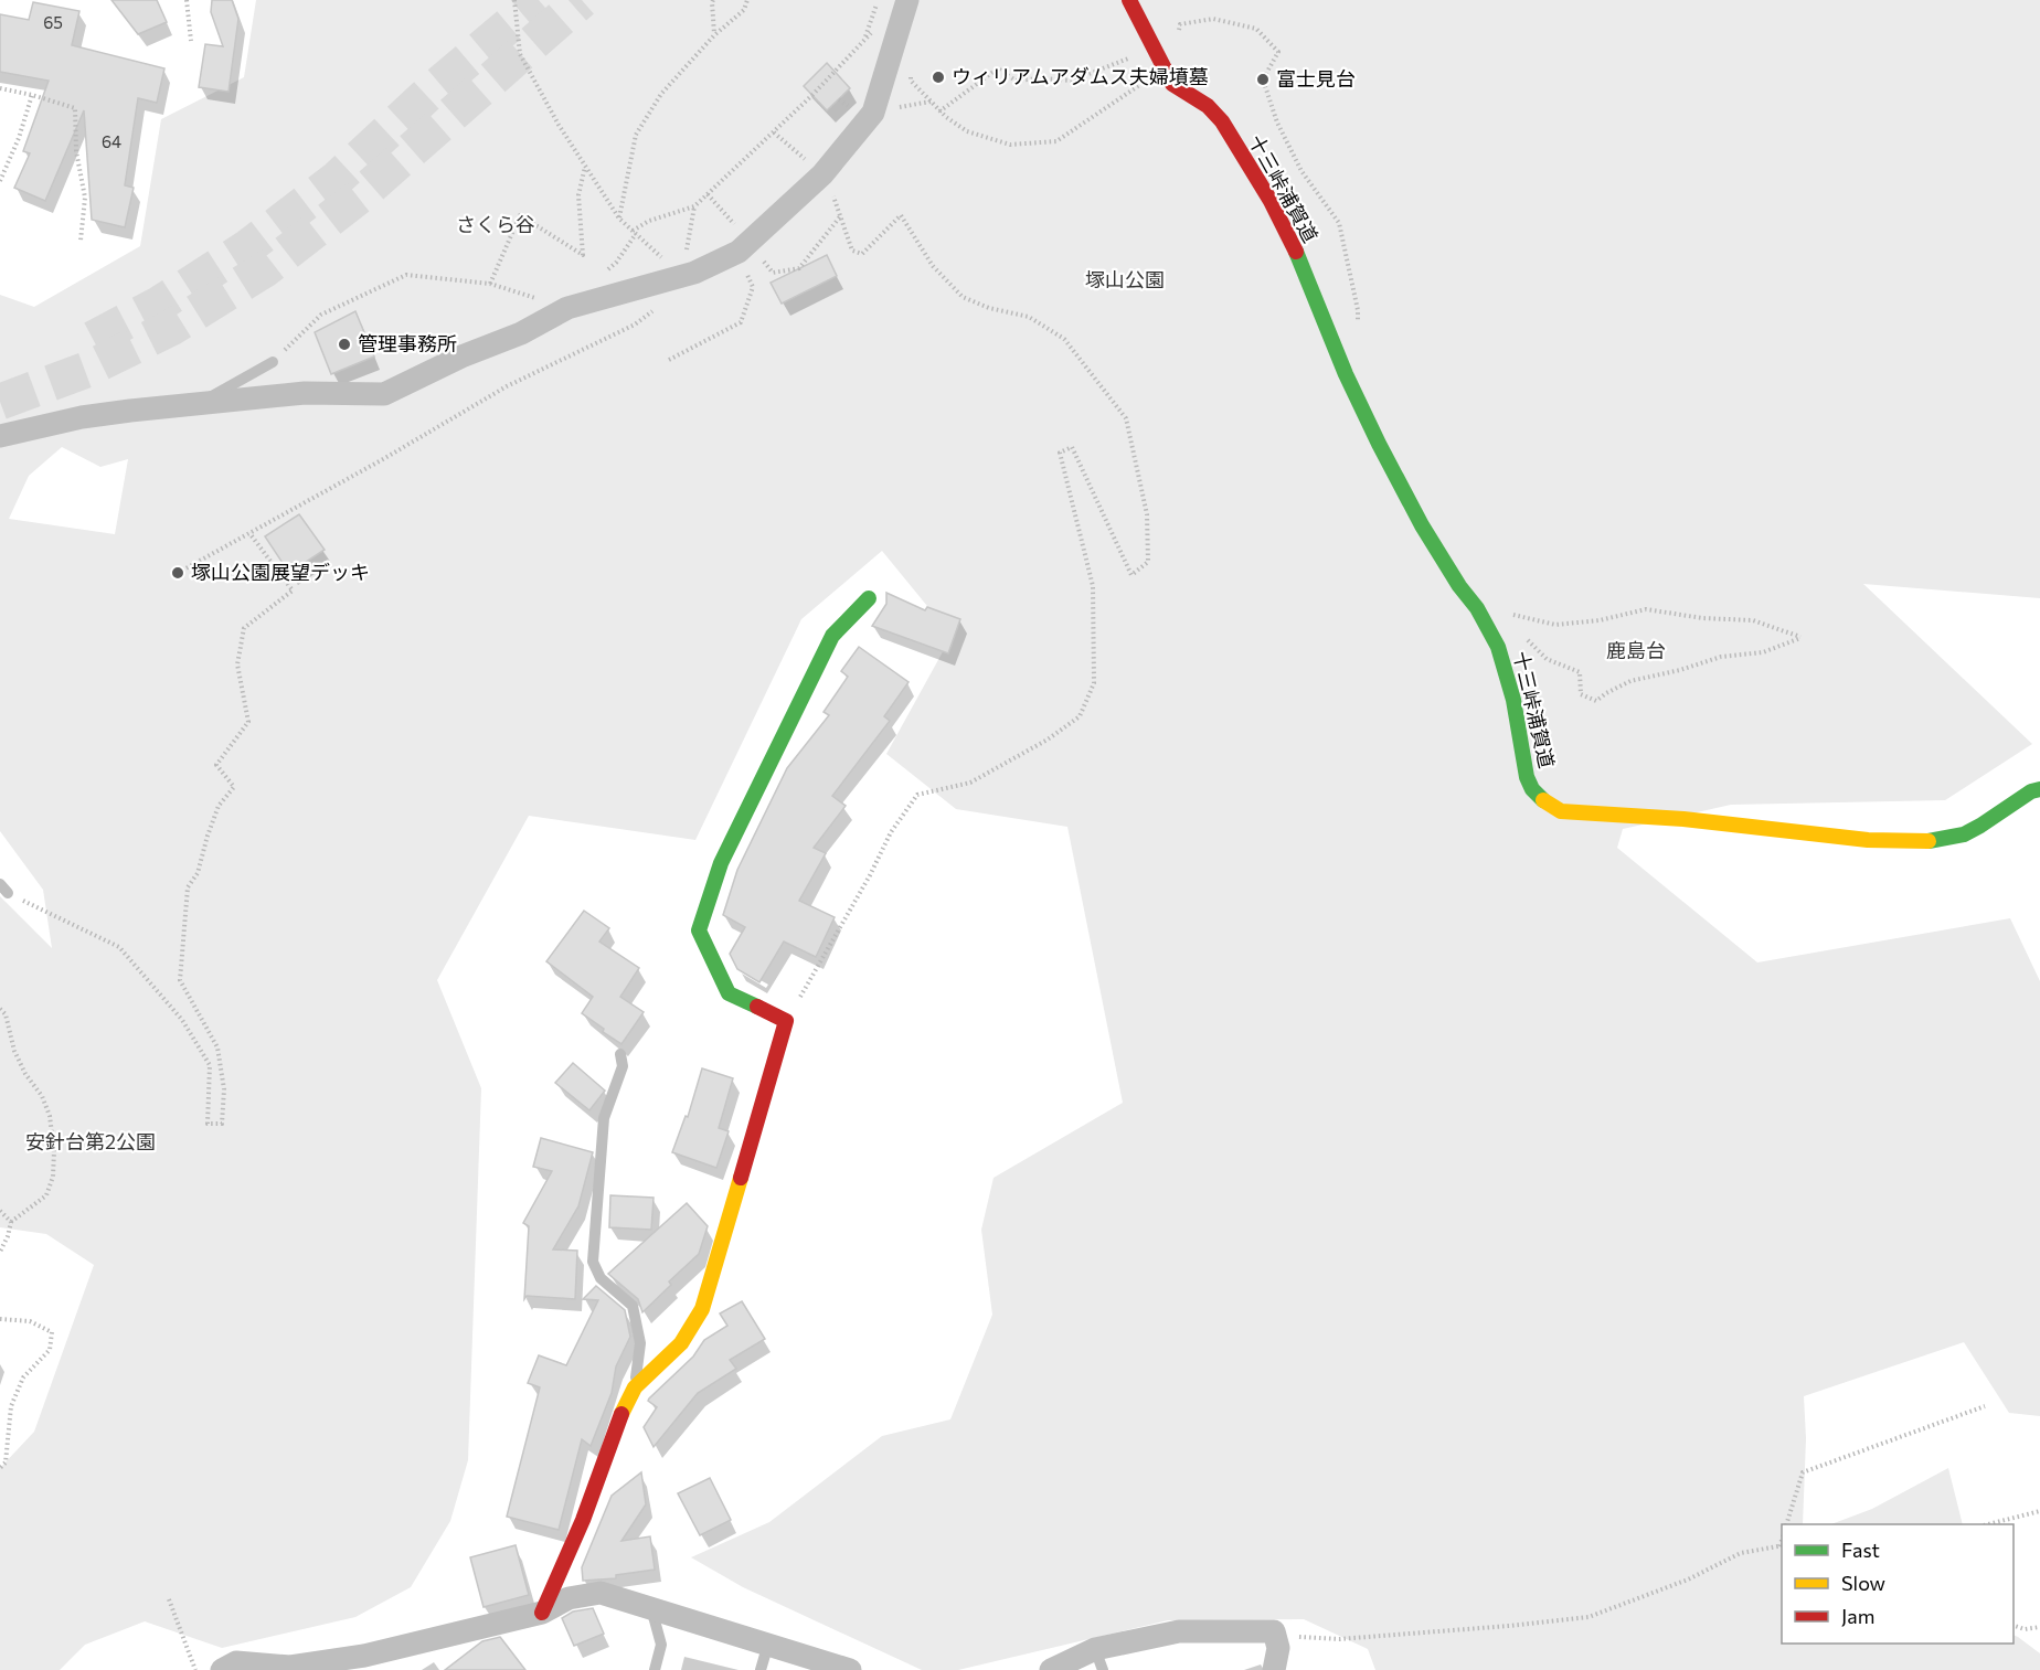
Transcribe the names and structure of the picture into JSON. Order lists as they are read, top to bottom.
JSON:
{
  "streets": {
    "street": ["十三峠浦賀道"]
  },
  "parks": [
    "さくら谷",
    "塚山公園",
    "鹿島台",
    "安針台第2公園"
  ],
  "places": [
    "ウィリアムアダムス夫婦墳墓",
    "富士見台",
    "管理事務所",
    "塚山公園展望デッキ"
  ],
  "house_numbers": ["65", "64"],
  "legend": ["Fast", "Slow", "Jam"]
}
